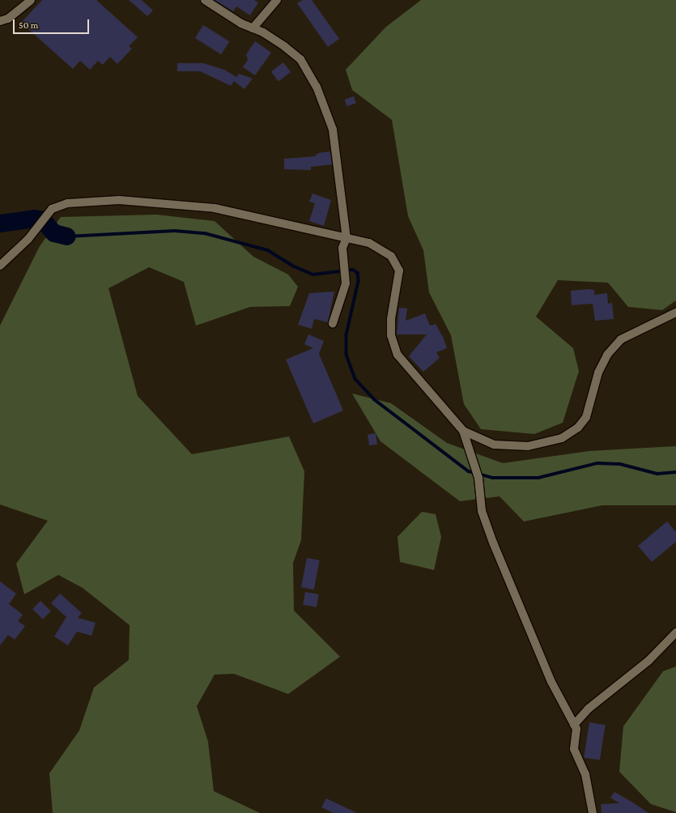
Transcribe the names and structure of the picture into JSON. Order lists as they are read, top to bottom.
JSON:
{
  "scale_bar": "50 m"
}
